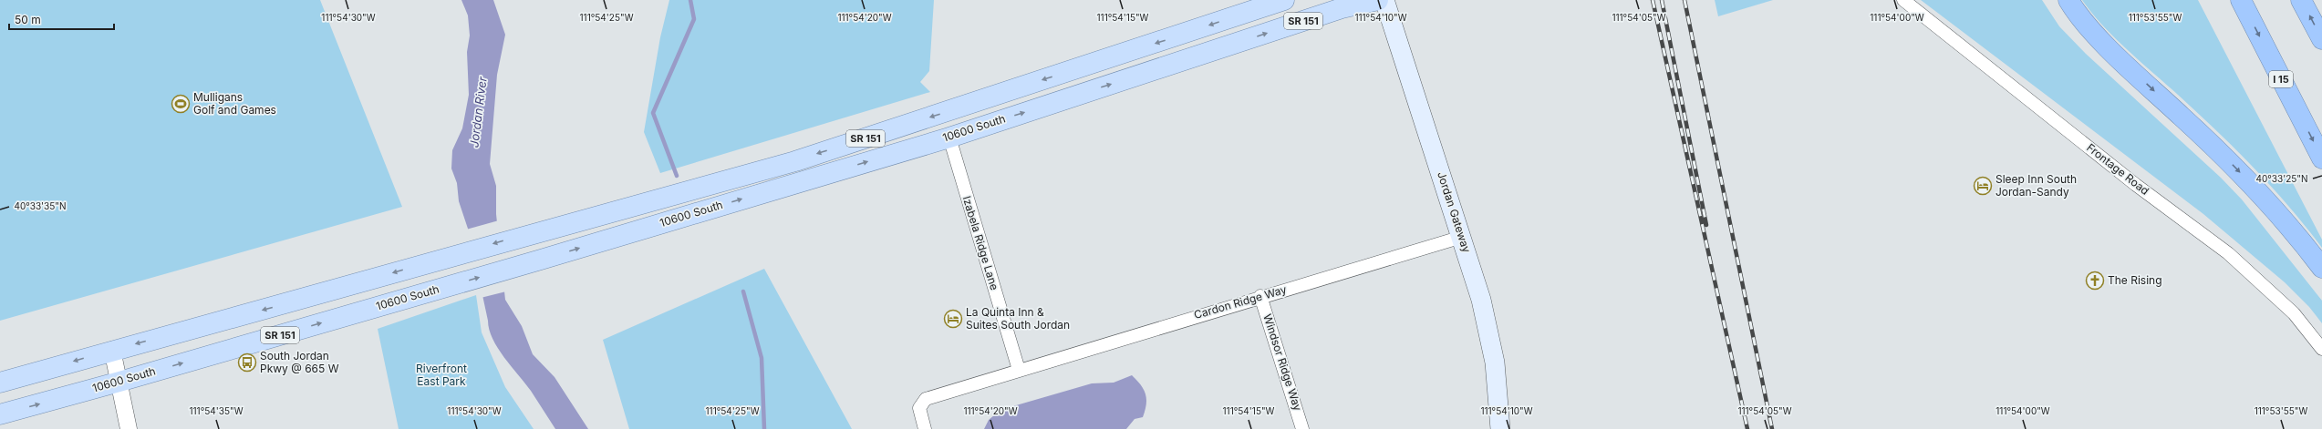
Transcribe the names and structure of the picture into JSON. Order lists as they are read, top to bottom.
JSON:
{
  "streets": {
    "highway": ["I 15"],
    "main road": ["SR 151", "10600 South", "Jordan Gateway"],
    "street": [
      "Frontage Road",
      "Izabela Ridge Lane",
      "Cardon Ridge Way",
      "Windsor Ridge Way"
    ]
  },
  "crossings": [
    ["10600 South", "Izabela Ridge Lane"],
    ["Jordan Gateway", "Cardon Ridge Way"],
    ["Izabela Ridge Lane", "Cardon Ridge Way"],
    ["Cardon Ridge Way", "Windsor Ridge Way"]
  ],
  "water": ["Jordan River"],
  "parks": ["Riverfront East Park"],
  "places": {
    "sports": ["Mulligans Golf and Games"],
    "hotel": ["Sleep Inn South Jordan-Sandy", "La Quinta Inn & Suites South Jordan"],
    "church": ["The Rising"],
    "bus stop": ["South Jordan Pkwy @ 665 W"]
  },
  "scale_bar": "50 m",
  "coordinates": [
    "111°54'30\"W",
    "111°54'20\"W",
    "111°54'15\"W",
    "111°54'00\"W",
    "111°53'55\"W",
    "111°54'25\"W",
    "111°54'10\"W",
    "111°54'05\"W",
    "40°33'25\"N",
    "40°33'35\"N",
    "111°54'35\"W"
  ]
}
